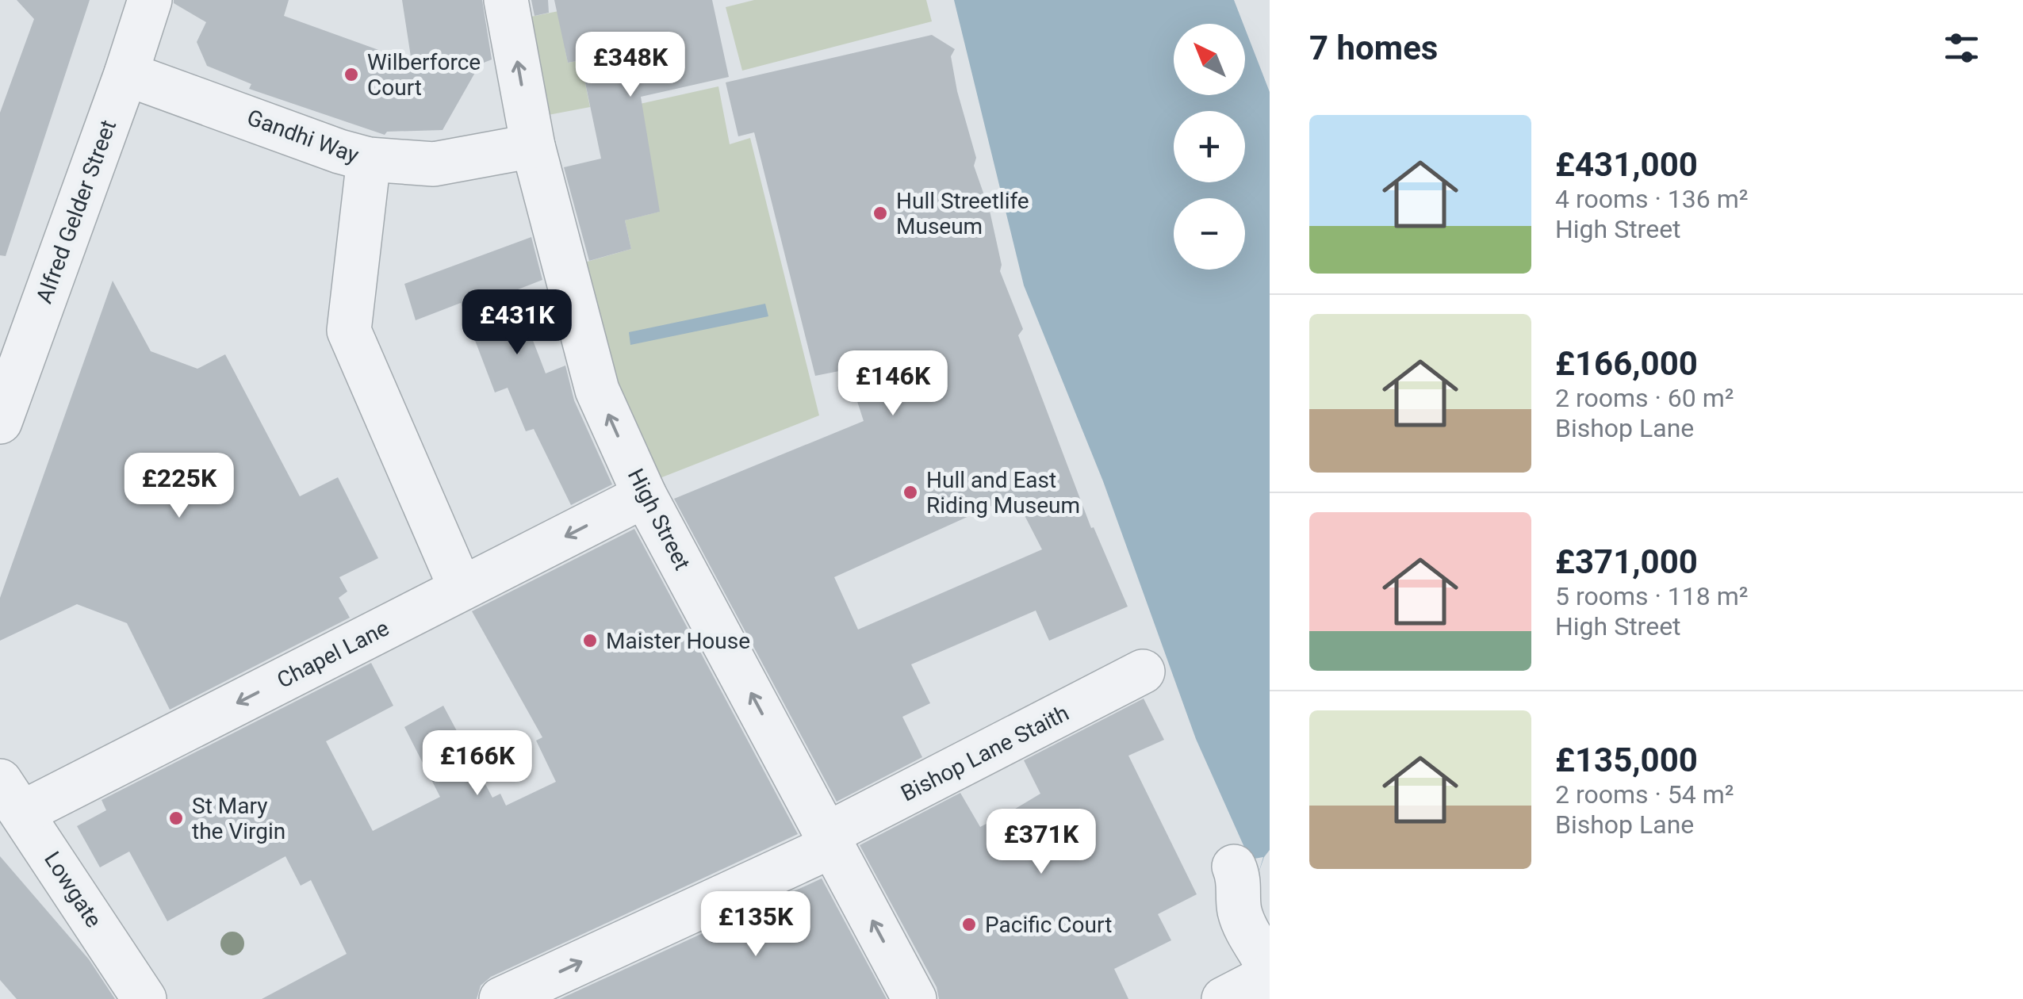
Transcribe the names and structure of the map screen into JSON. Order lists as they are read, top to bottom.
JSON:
{
  "streets": {
    "street": [
      "Gandhi Way",
      "Alfred Gelder Street",
      "High Street",
      "Chapel Lane",
      "Bishop Lane Staith",
      "Lowgate"
    ]
  },
  "crossings": [
    ["Gandhi Way", "Alfred Gelder Street"],
    ["Gandhi Way", "High Street"],
    ["High Street", "Chapel Lane"],
    ["High Street", "Bishop Lane Staith"],
    ["Chapel Lane", "Lowgate"]
  ],
  "one_way": ["Chapel Lane", "Bishop Lane Staith"],
  "places": [
    "Wilberforce Court",
    "Hull Streetlife Museum",
    "Hull and East Riding Museum",
    "Maister House",
    "St Mary the Virgin",
    "Pacific Court"
  ],
  "north": "top left",
  "page": {
    "heading": "7 homes",
    "map_buttons": ["+", "−"],
    "price": [
      "£348K",
      "£431K",
      "£146K",
      "£225K",
      "£166K",
      "£371K",
      "£135K"
    ],
    "list": [
      {
        "name": "£431,000",
        "note": "4 rooms · 136 m² · High Street"
      },
      {
        "name": "£166,000",
        "note": "2 rooms · 60 m² · Bishop Lane"
      },
      {
        "name": "£371,000",
        "note": "5 rooms · 118 m² · High Street"
      },
      {
        "name": "£135,000",
        "note": "2 rooms · 54 m² · Bishop Lane"
      }
    ]
  }
}
